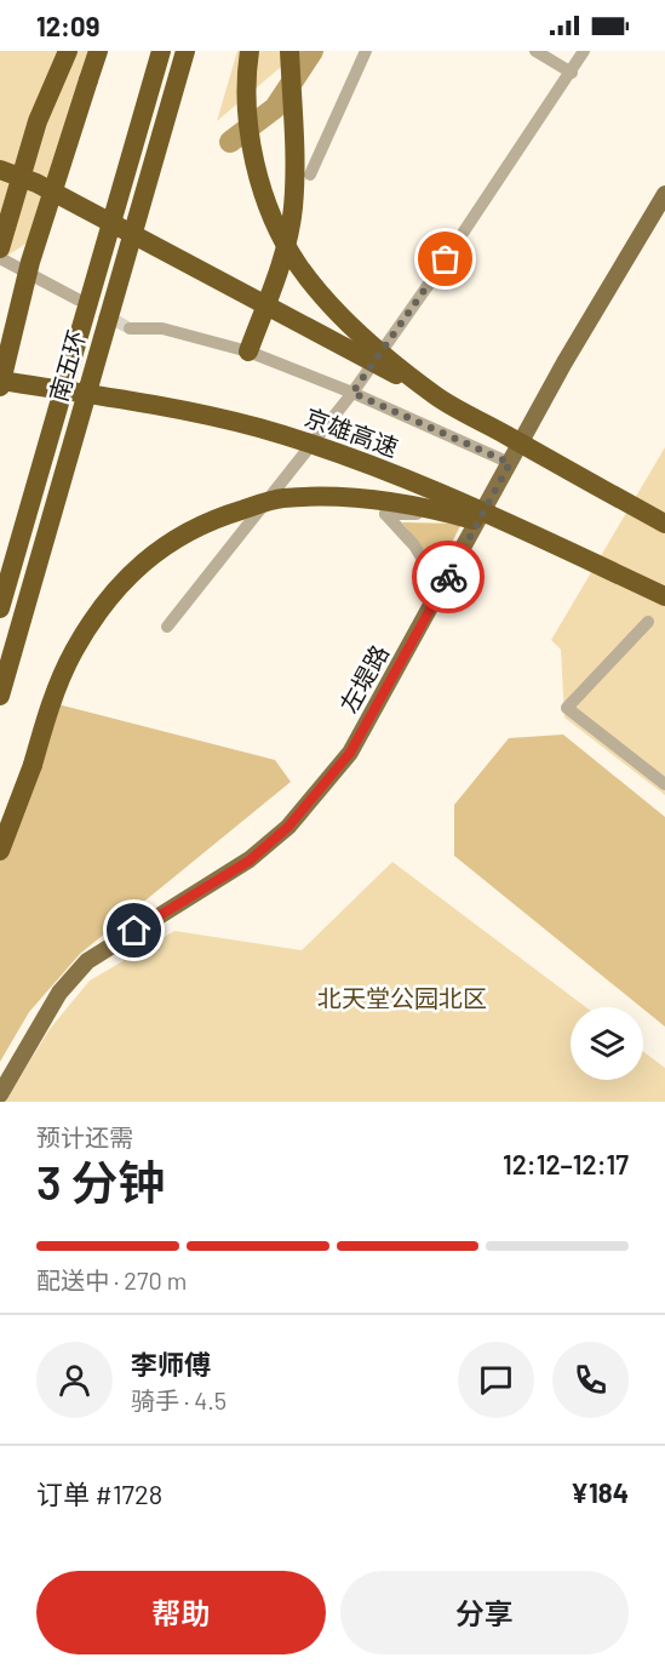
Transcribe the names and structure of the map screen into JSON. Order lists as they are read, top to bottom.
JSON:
{
  "streets": {
    "highway": ["南五环", "京雄高速"],
    "main road": ["左堤路"]
  },
  "parks": ["北天堂公园北区"],
  "page": {
    "status": "12:09",
    "heading": ["3 分钟", "预计还需", "12:12–12:17"],
    "panel": [
      "李师傅",
      "骑手 · 4.5",
      "订单 #1728",
      "¥184"
    ],
    "bar": "配送中 · 270 m",
    "buttons": ["帮助", "分享"]
  }
}
